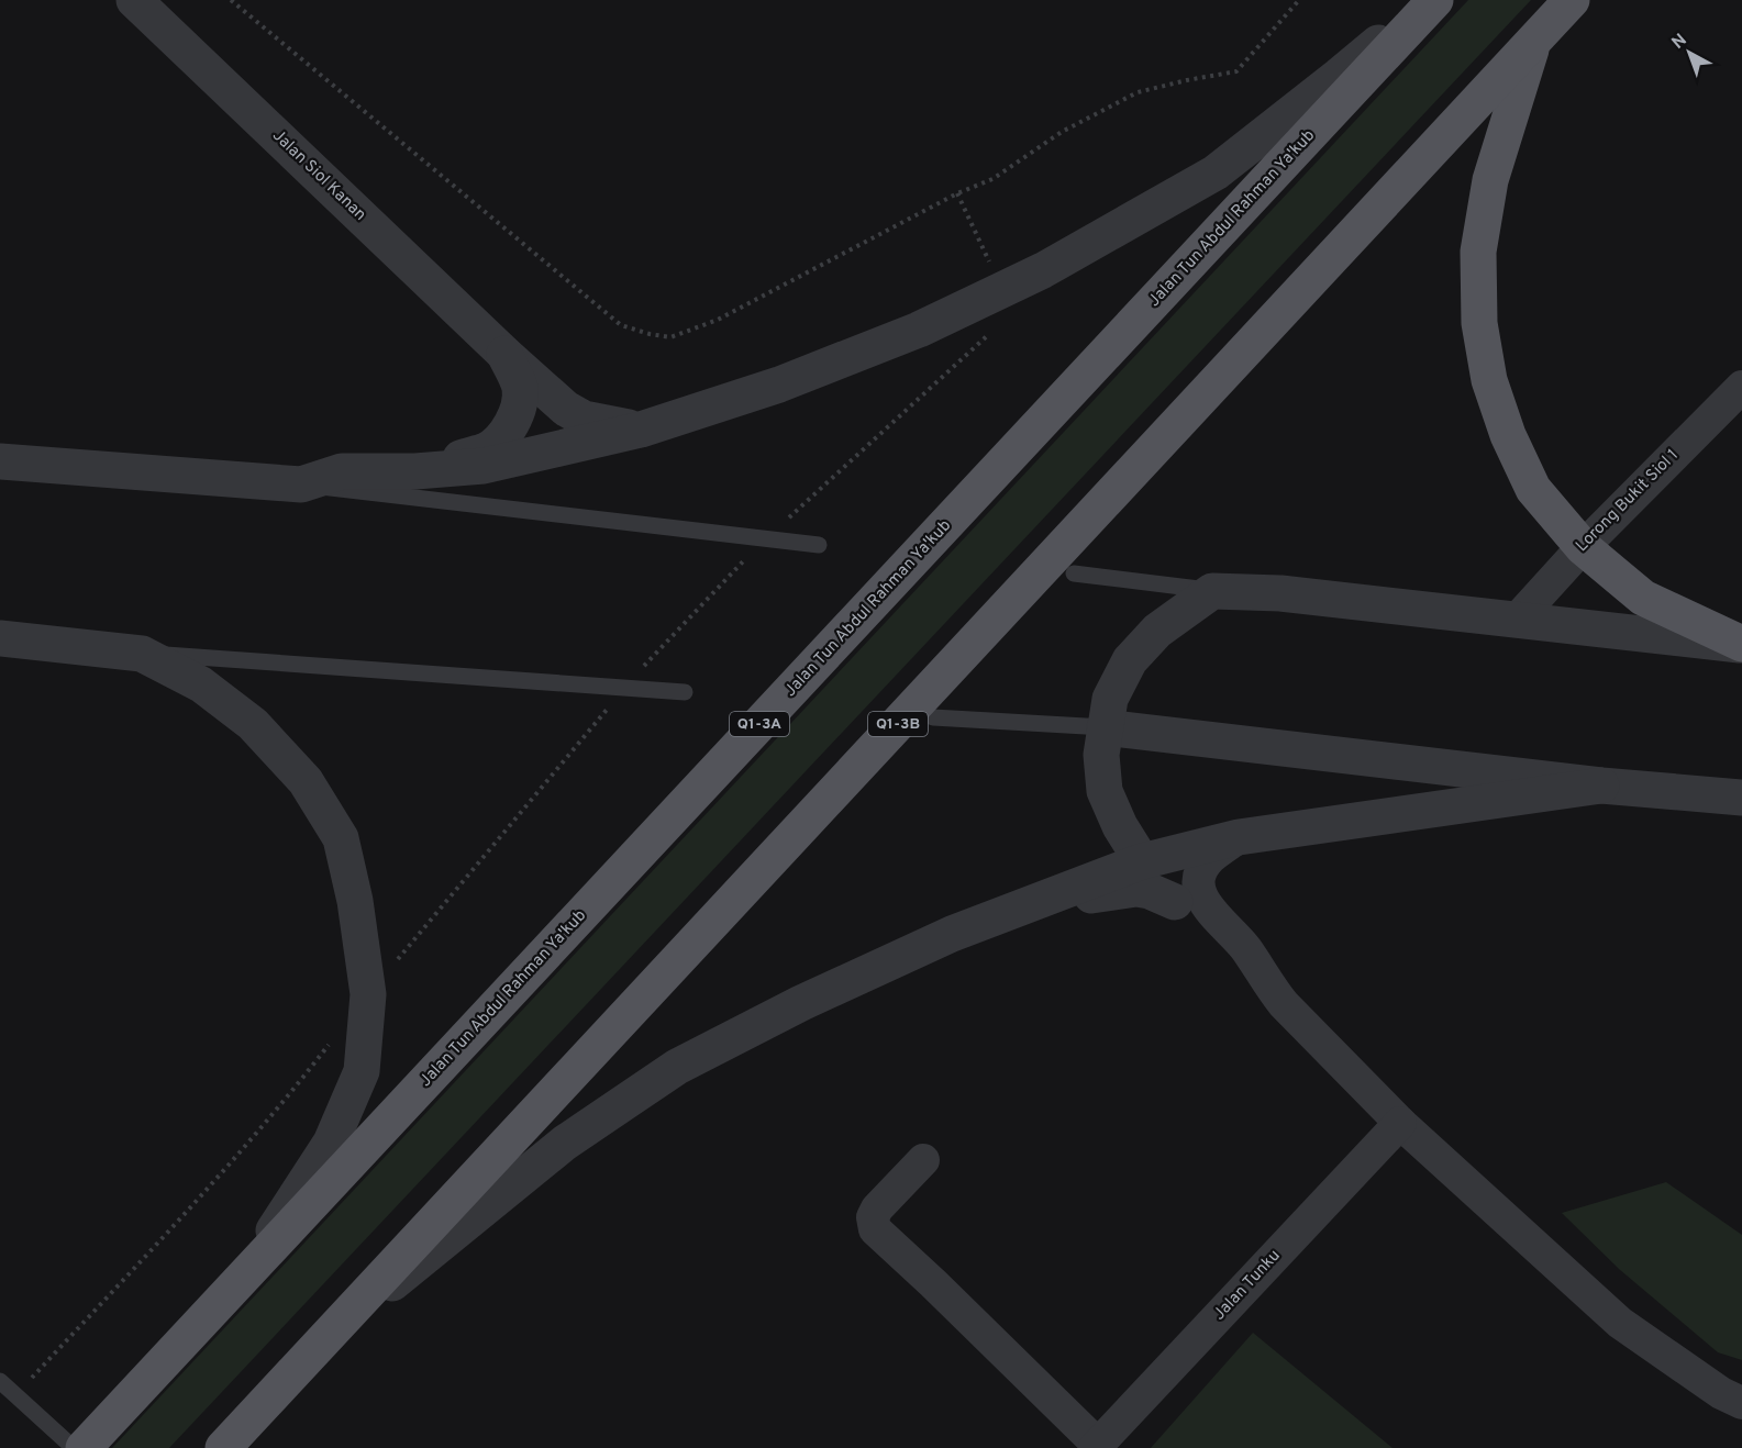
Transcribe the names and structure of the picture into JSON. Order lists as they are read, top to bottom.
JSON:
{
  "streets": {
    "main road": ["Jalan Tun Abdul Rahman Ya'kub", "Q1-3A", "Q1-3B"],
    "street": ["Jalan Siol Kanan", "Lorong Bukit Siol 1", "Jalan Tunku"]
  },
  "north": "top left"
}
